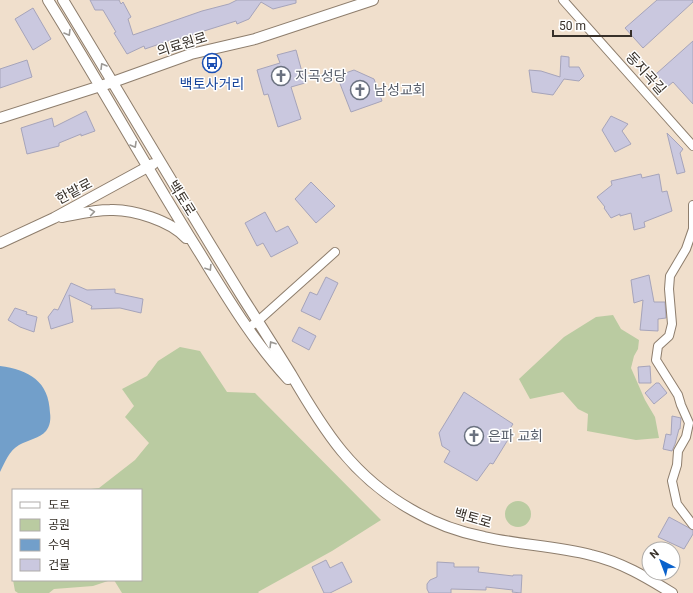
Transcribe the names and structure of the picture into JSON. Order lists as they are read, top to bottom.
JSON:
{
  "streets": {
    "street": [
      "의료원로",
      "동지곡길",
      "한밭로",
      "백토로"
    ]
  },
  "crossings": [
    ["의료원로", "백토로"],
    ["한밭로", "백토로"]
  ],
  "places": {
    "bus stop": ["백토사거리"],
    "church": ["지곡성당", "남성교회", "은파 교회"]
  },
  "legend": [
    "도로",
    "공원",
    "수역",
    "건물"
  ],
  "scale_bar": "50 m",
  "north": "top left"
}
